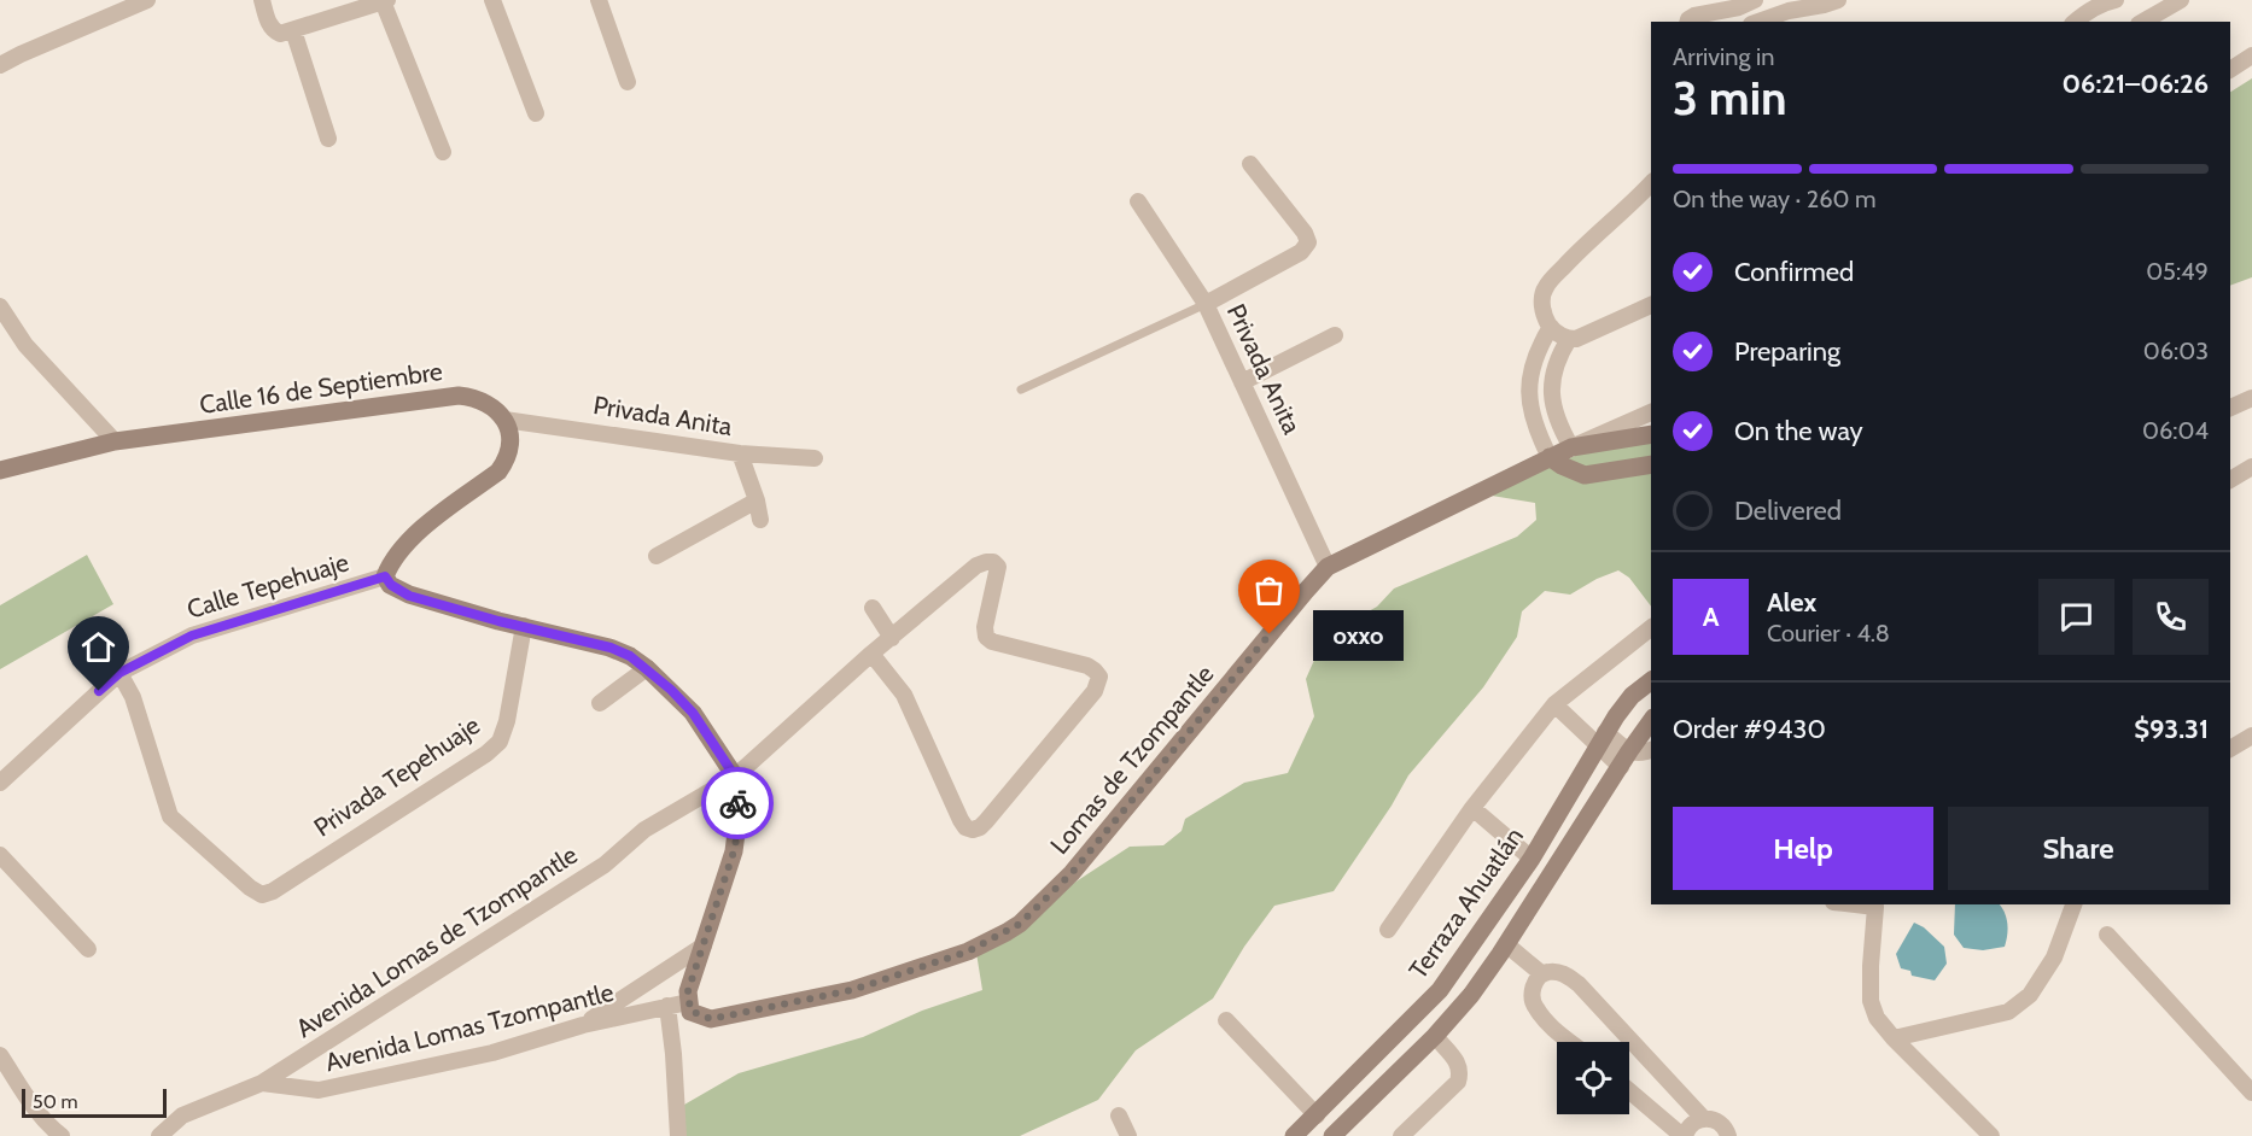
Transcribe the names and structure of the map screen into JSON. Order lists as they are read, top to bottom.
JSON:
{
  "streets": {
    "street": [
      "Privada Anita",
      "Calle 16 de Septiembre",
      "Calle Tepehuaje",
      "Lomas de Tzompantle",
      "Privada Tepehuaje",
      "Terraza Ahuatlán",
      "Avenida Lomas de Tzompantle",
      "Avenida Lomas Tzompantle"
    ]
  },
  "crossings": [
    ["Privada Anita", "Calle 16 de Septiembre"],
    ["Privada Anita", "Lomas de Tzompantle"],
    ["Calle Tepehuaje", "Privada Tepehuaje"],
    ["Lomas de Tzompantle", "Avenida Lomas Tzompantle"],
    ["Avenida Lomas de Tzompantle", "Avenida Lomas Tzompantle"]
  ],
  "places": ["oxxo"],
  "scale_bar": "50 m",
  "page": {
    "heading": ["3 min", "Arriving in", "06:21–06:26"],
    "panel": [
      "Alex",
      "Courier · 4.8",
      "Order #9430",
      "$93.31"
    ],
    "bar": "On the way · 260 m",
    "list": [
      ["Confirmed", "05:49"],
      ["Preparing", "06:03"],
      ["On the way", "06:04"],
      "Delivered"
    ],
    "round": "A",
    "bubble": "oxxo",
    "buttons": ["Help", "Share"],
    "scale": "50 m"
  }
}
